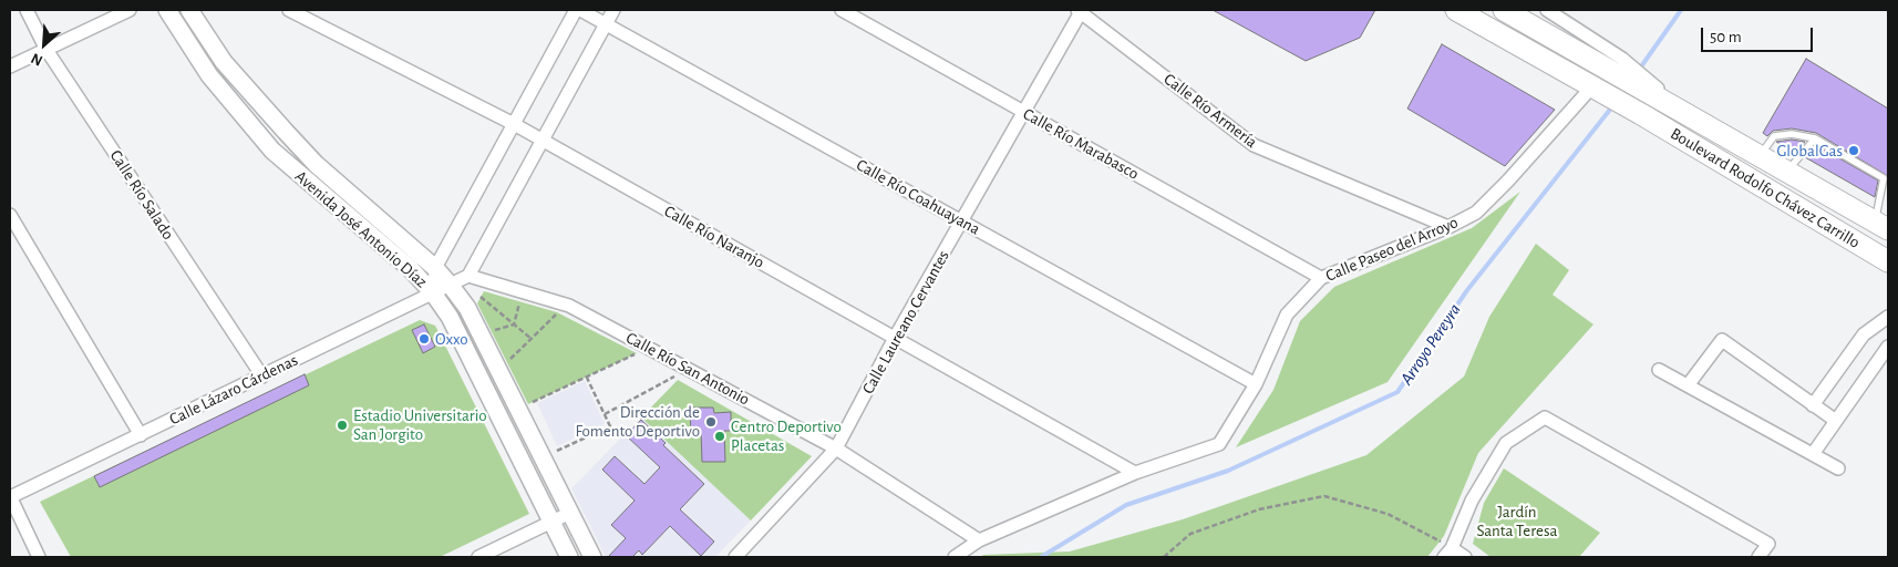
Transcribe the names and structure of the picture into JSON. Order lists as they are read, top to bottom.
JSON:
{
  "streets": {
    "main road": ["Boulevard Rodolfo Chávez Carrillo"],
    "street": [
      "Calle Río Armería",
      "Calle Río Marabasco",
      "Calle Río Salado",
      "Calle Río Coahuayana",
      "Avenida José Antonio Díaz",
      "Calle Río Naranjo",
      "Calle Paseo del Arroyo",
      "Calle Laureano Cervantes",
      "Calle Río San Antonio",
      "Calle Lázaro Cárdenas"
    ]
  },
  "crossings": [
    ["Calle Río Armería", "Calle Paseo del Arroyo"],
    ["Calle Río Armería", "Calle Laureano Cervantes"],
    ["Calle Río Marabasco", "Calle Paseo del Arroyo"],
    ["Calle Río Marabasco", "Calle Laureano Cervantes"],
    ["Boulevard Rodolfo Chávez Carrillo", "Calle Paseo del Arroyo"],
    ["Calle Río Salado", "Calle Lázaro Cárdenas"],
    ["Calle Río Coahuayana", "Calle Paseo del Arroyo"],
    ["Calle Río Coahuayana", "Calle Laureano Cervantes"],
    ["Avenida José Antonio Díaz", "Calle Lázaro Cárdenas"],
    ["Calle Río Naranjo", "Calle Paseo del Arroyo"],
    ["Calle Río Naranjo", "Calle Laureano Cervantes"],
    ["Calle Paseo del Arroyo", "Calle Río San Antonio"],
    ["Calle Laureano Cervantes", "Calle Río San Antonio"],
    ["Calle Río San Antonio", "Calle Lázaro Cárdenas"]
  ],
  "water": ["Arroyo Pereyra"],
  "parks": ["Jardín Santa Teresa"],
  "places": [
    "GlobalGas",
    "Oxxo",
    "Dirección de Fomento Deportivo",
    "Estadio Universitario San Jorgito",
    "Centro Deportivo Placetas"
  ],
  "scale_bar": "50 m",
  "north": "bottom left"
}
